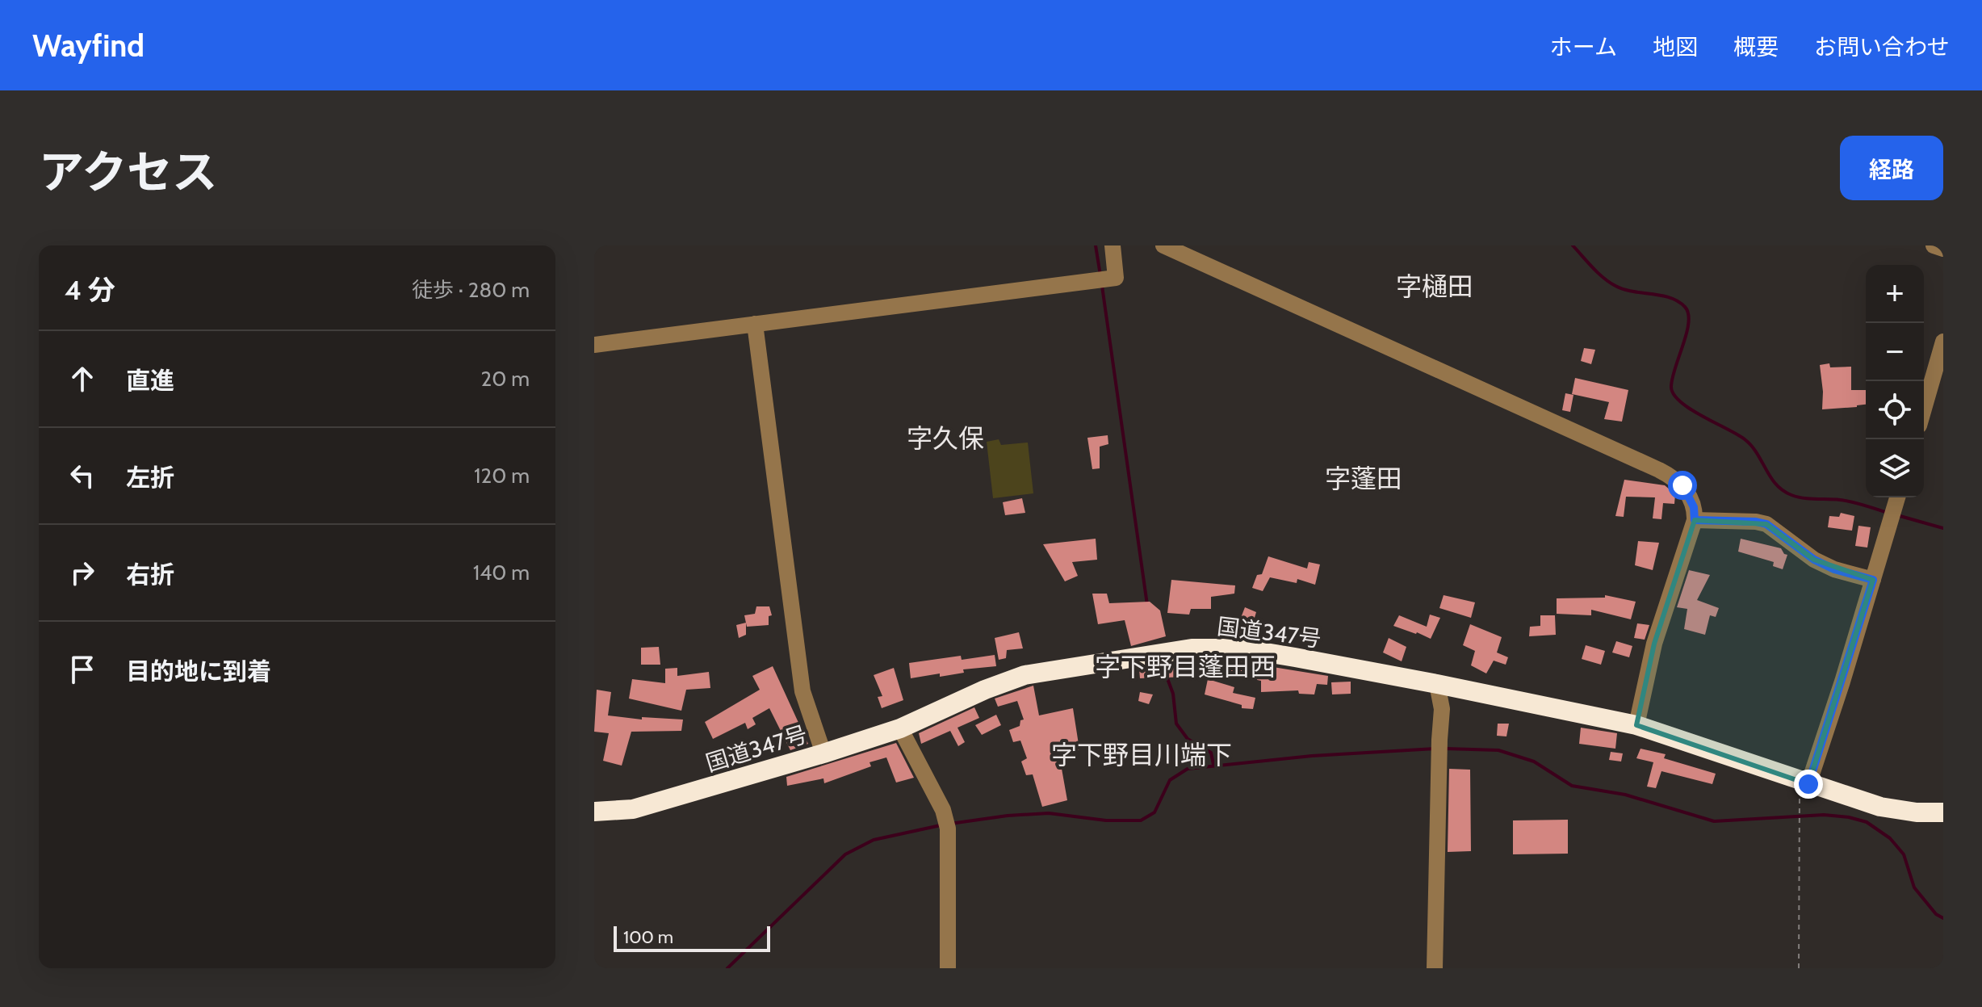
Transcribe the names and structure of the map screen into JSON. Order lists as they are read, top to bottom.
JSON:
{
  "streets": {
    "highway": ["国道347号"]
  },
  "districts": [
    "字樋田",
    "字久保",
    "字蓬田",
    "字下野目蓬田西",
    "字下野目川端下"
  ],
  "scale_bar": "100 m",
  "page": {
    "header": "Wayfind",
    "nav": [
      "ホーム",
      "地図",
      "概要",
      "お問い合わせ"
    ],
    "title": "アクセス",
    "buttons": "経路",
    "heading": ["4 分", "徒歩 · 280 m"],
    "map_buttons": ["+", "−"],
    "list": [
      ["直進", "20 m"],
      ["左折", "120 m"],
      ["右折", "140 m"],
      "目的地に到着"
    ],
    "scale": "100 m"
  }
}
